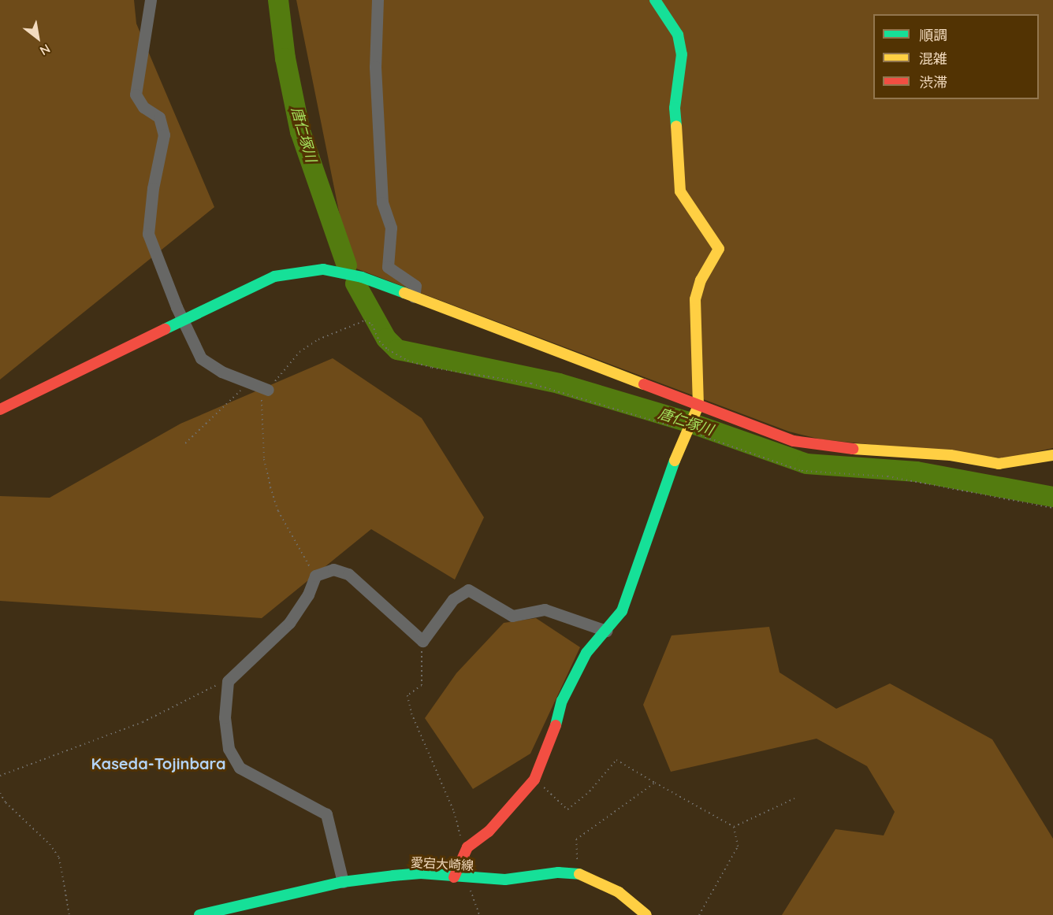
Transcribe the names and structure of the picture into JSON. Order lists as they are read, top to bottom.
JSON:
{
  "streets": {
    "street": ["愛宕大崎線"]
  },
  "districts": ["Kaseda-Tojinbara"],
  "water": ["唐仁塚川"],
  "legend": ["順調", "混雑", "渋滞"],
  "north": "bottom right"
}
